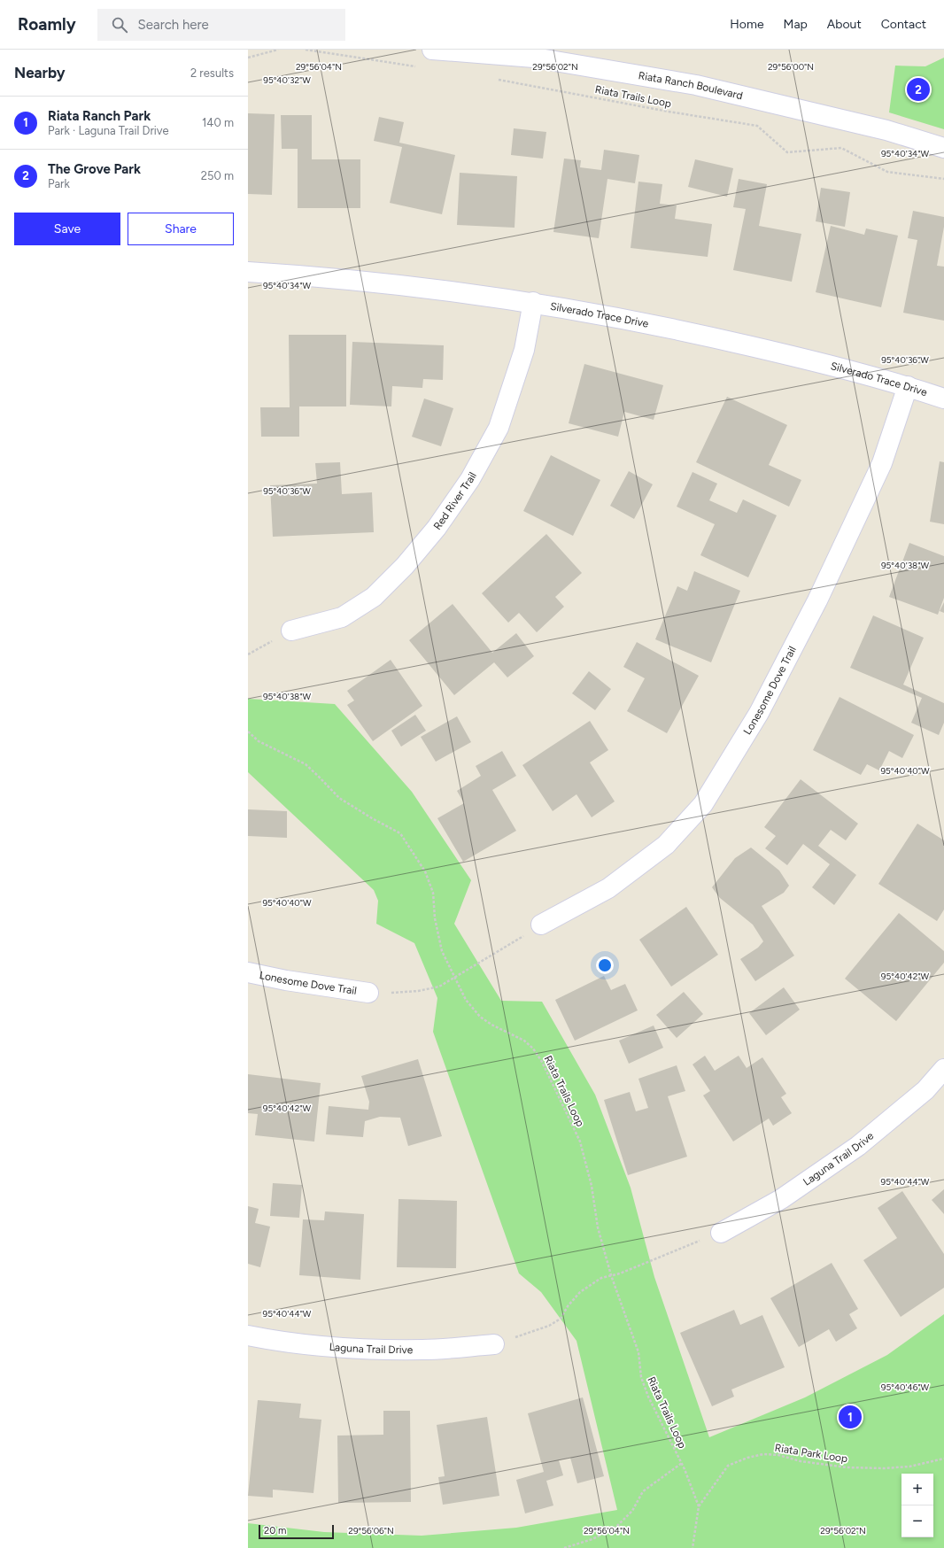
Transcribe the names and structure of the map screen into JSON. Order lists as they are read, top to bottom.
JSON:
{
  "streets": {
    "street": [
      "Riata Ranch Boulevard",
      "Silverado Trace Drive",
      "Red River Trail",
      "Lonesome Dove Trail",
      "Laguna Trail Drive"
    ],
    "path": ["Riata Trails Loop", "Riata Park Loop"]
  },
  "crossings": [
    ["Riata Trails Loop", "Riata Park Loop"],
    ["Silverado Trace Drive", "Red River Trail"],
    ["Silverado Trace Drive", "Lonesome Dove Trail"]
  ],
  "scale_bar": "20 m",
  "page": {
    "header": "Roamly",
    "search": "Search here",
    "nav": [
      "Home",
      "Map",
      "About",
      "Contact"
    ],
    "heading": ["Nearby", "2 results"],
    "pins": ["2", "1"],
    "list": [
      {
        "mark": "1",
        "name": "Riata Ranch Park",
        "note": "Park · Laguna Trail Drive",
        "value": "140 m"
      },
      {
        "mark": "2",
        "name": "The Grove Park",
        "note": "Park",
        "value": "250 m"
      }
    ],
    "buttons": ["Save", "Share"],
    "map_buttons": ["+", "−"],
    "scale": "20 m"
  },
  "coordinates": [
    "29°56'04\"N",
    "29°56'02\"N",
    "29°56'00\"N",
    "95°40'32\"W",
    "95°40'34\"W",
    "95°40'36\"W",
    "95°40'38\"W",
    "95°40'40\"W",
    "95°40'42\"W",
    "95°40'44\"W",
    "95°40'46\"W",
    "29°56'06\"N"
  ]
}
